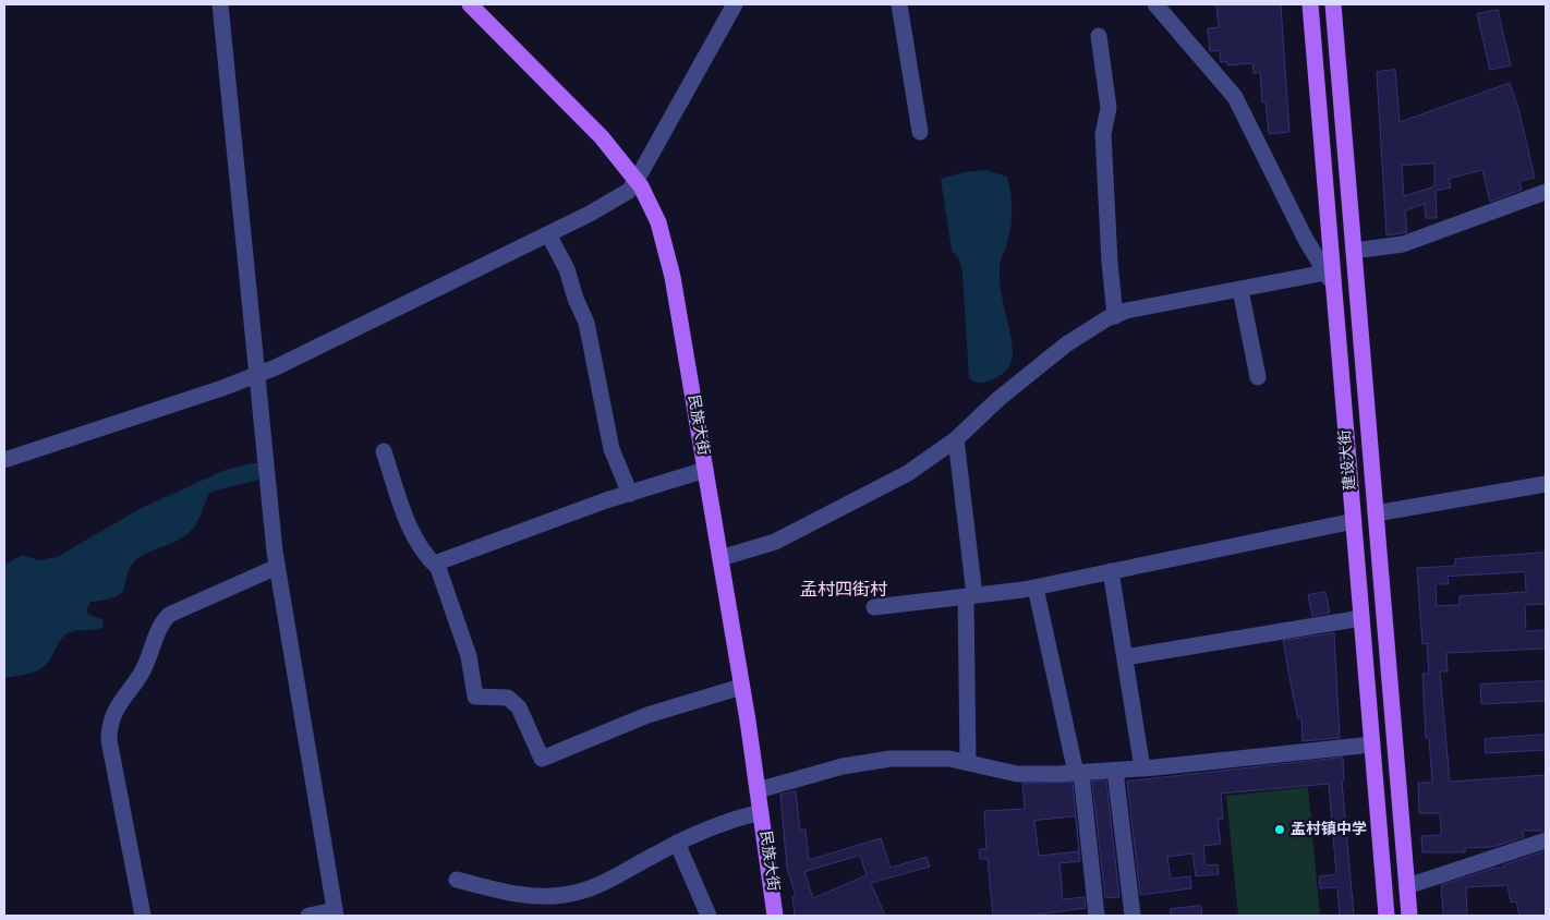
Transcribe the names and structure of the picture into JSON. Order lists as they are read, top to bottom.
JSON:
{
  "streets": {
    "main road": ["民族大街", "建设大街"]
  },
  "districts": ["孟村四街村"],
  "places": ["孟村镇中学"]
}
